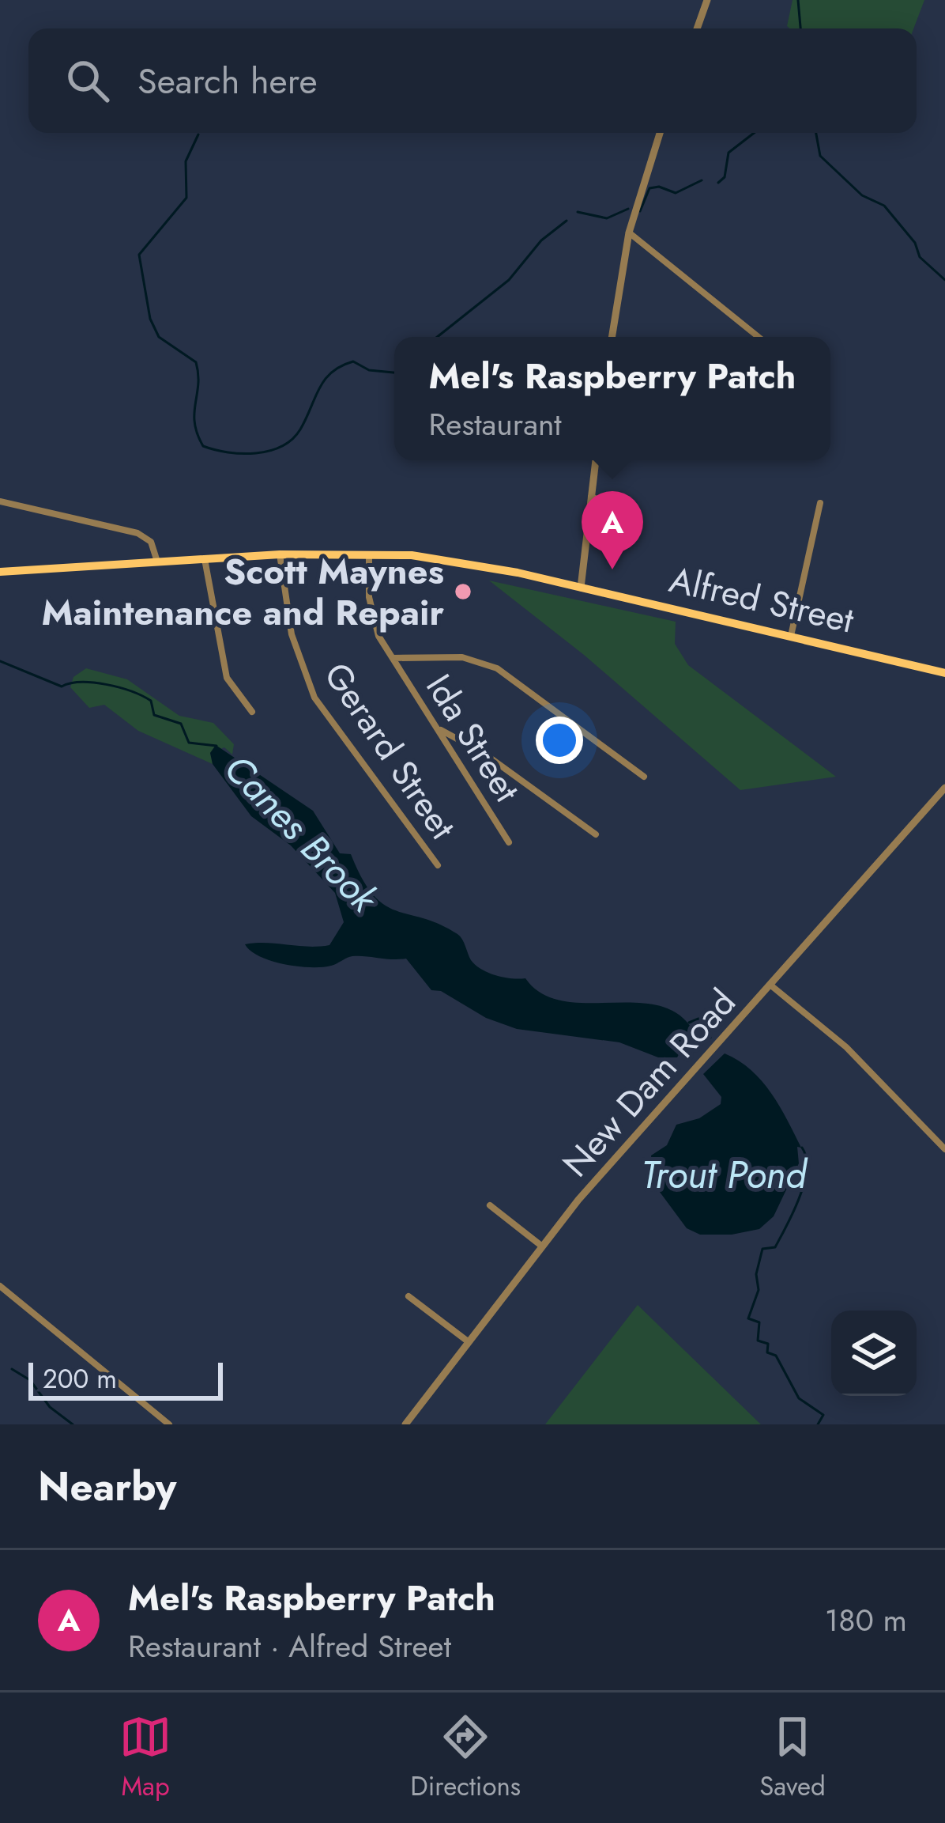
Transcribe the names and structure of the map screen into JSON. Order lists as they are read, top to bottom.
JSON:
{
  "streets": {
    "main road": ["Alfred Street"],
    "street": ["Ida Street", "Gerard Street", "New Dam Road"]
  },
  "crossings": [
    ["Alfred Street", "Ida Street"],
    ["Alfred Street", "Gerard Street"]
  ],
  "water": ["Canes Brook", "Trout Pond"],
  "places": ["Scott Maynes Maintenance and Repair"],
  "scale_bar": "200 m",
  "page": {
    "search": "Search here",
    "popup": ["Mel's Raspberry Patch", "Restaurant"],
    "pins": "A",
    "scale": "200 m",
    "heading": "Nearby",
    "list": [
      {
        "mark": "A",
        "name": "Mel's Raspberry Patch",
        "note": "Restaurant · Alfred Street",
        "value": "180 m"
      }
    ],
    "nav": ["Map", "Directions", "Saved"]
  }
}
